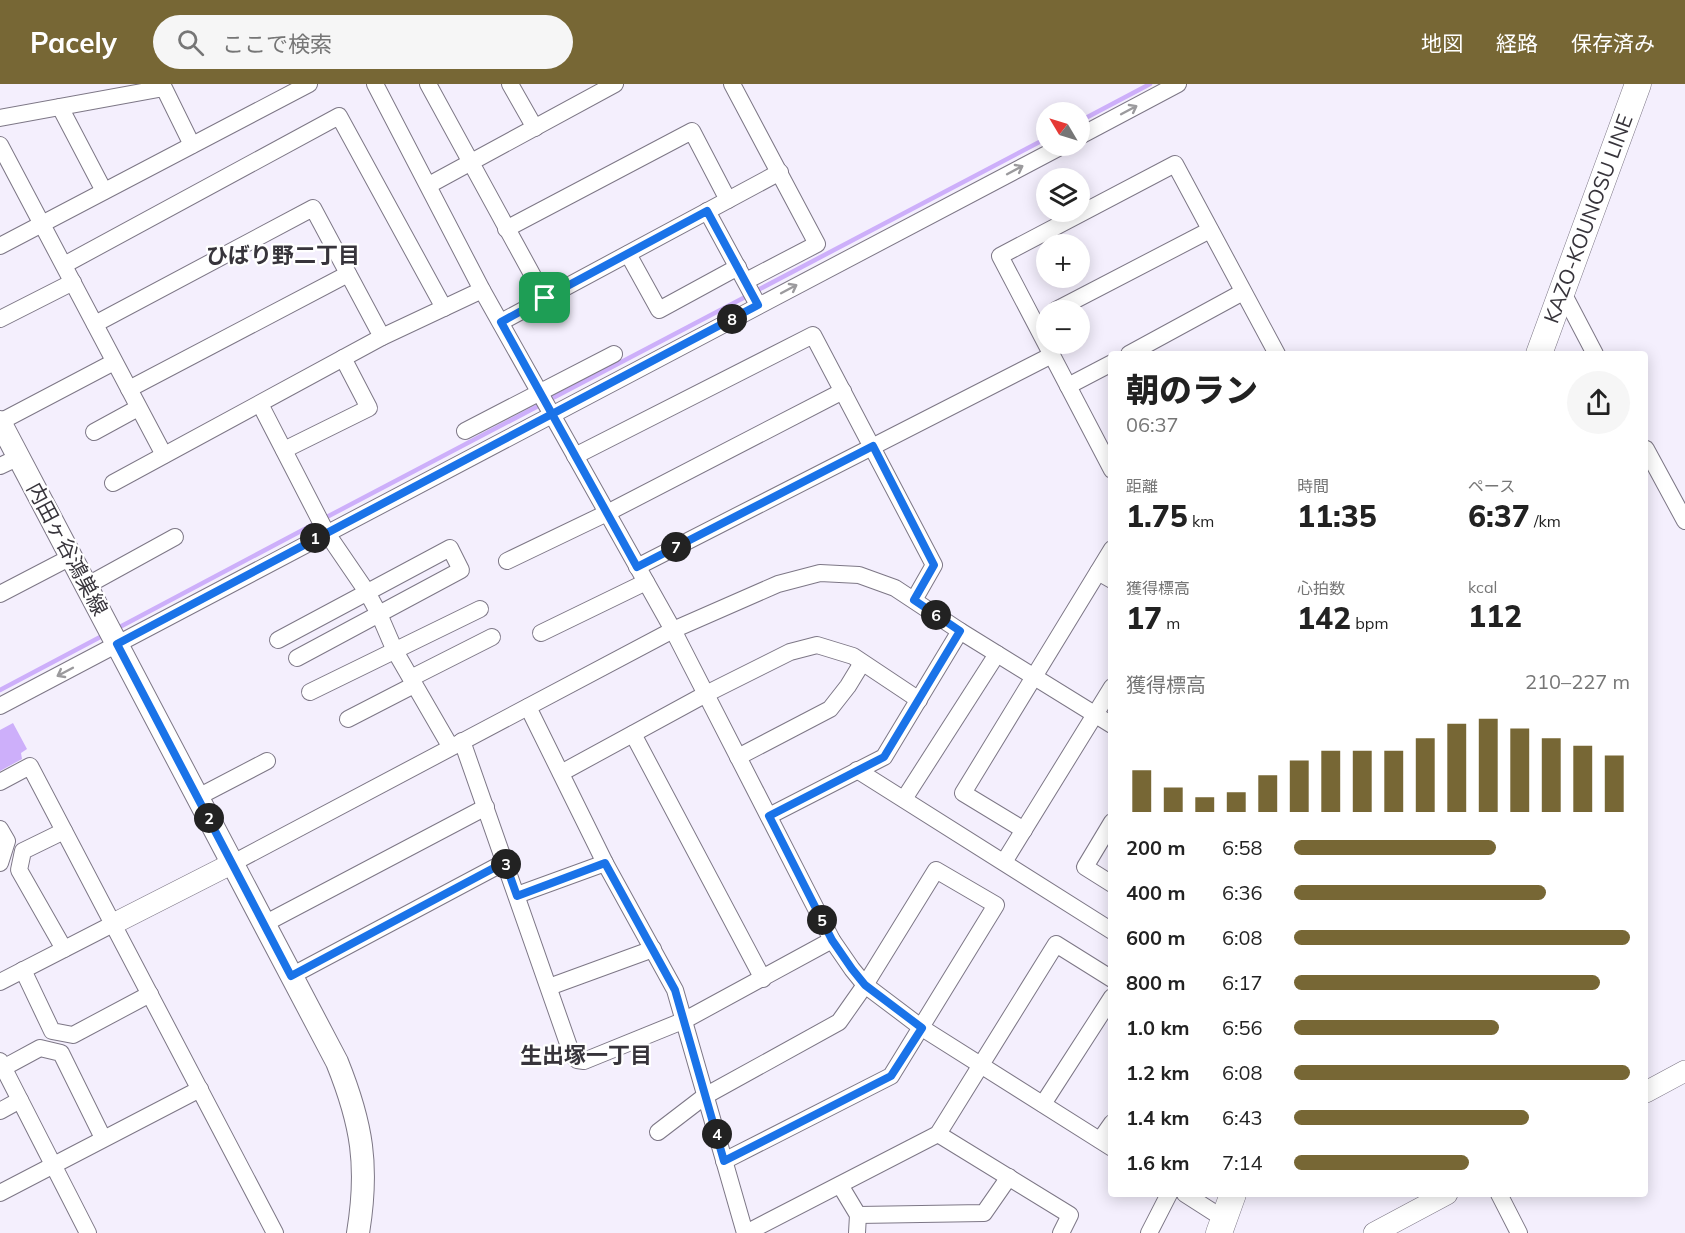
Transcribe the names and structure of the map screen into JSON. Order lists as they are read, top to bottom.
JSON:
{
  "streets": {
    "main road": ["KAZO-KOUNOSU LINE", "内田ヶ谷鴻巣線"]
  },
  "districts": ["ひばり野二丁目", "生出塚一丁目"],
  "north": "top left",
  "page": {
    "header": "Pacely",
    "search": "ここで検索",
    "nav": ["地図", "経路", "保存済み"],
    "map_buttons": ["+", "−"],
    "pins": [
      "8",
      "1",
      "7",
      "6",
      "2",
      "3",
      "5",
      "4"
    ],
    "heading": ["朝のラン", "06:37"],
    "stats": [
      ["距離", "1.75 km"],
      ["時間", "11:35"],
      ["ペース", "6:37 /km"],
      ["獲得標高", "17 m"],
      ["心拍数", "142 bpm"],
      ["kcal", "112"]
    ],
    "chart": ["獲得標高", "210–227 m"],
    "list": [
      {
        "name": "200 m",
        "note": "6:58"
      },
      {
        "name": "400 m",
        "note": "6:36"
      },
      {
        "name": "600 m",
        "note": "6:08"
      },
      {
        "name": "800 m",
        "note": "6:17"
      },
      {
        "name": "1.0 km",
        "note": "6:56"
      },
      {
        "name": "1.2 km",
        "note": "6:08"
      },
      {
        "name": "1.4 km",
        "note": "6:43"
      },
      {
        "name": "1.6 km",
        "note": "7:14"
      }
    ]
  }
}
